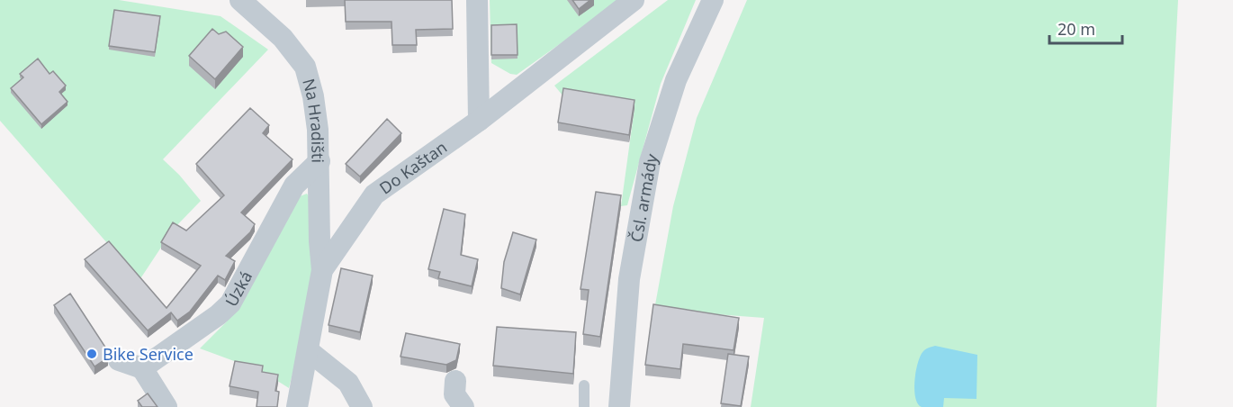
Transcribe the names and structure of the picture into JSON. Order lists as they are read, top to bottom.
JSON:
{
  "streets": {
    "street": [
      "Na Hradišti",
      "Do Kaštan",
      "Čsl. armády",
      "Úzká"
    ]
  },
  "crossings": [
    ["Na Hradišti", "Do Kaštan"],
    ["Na Hradišti", "Úzká"]
  ],
  "places": ["Bike Service"],
  "scale_bar": "20 m"
}
